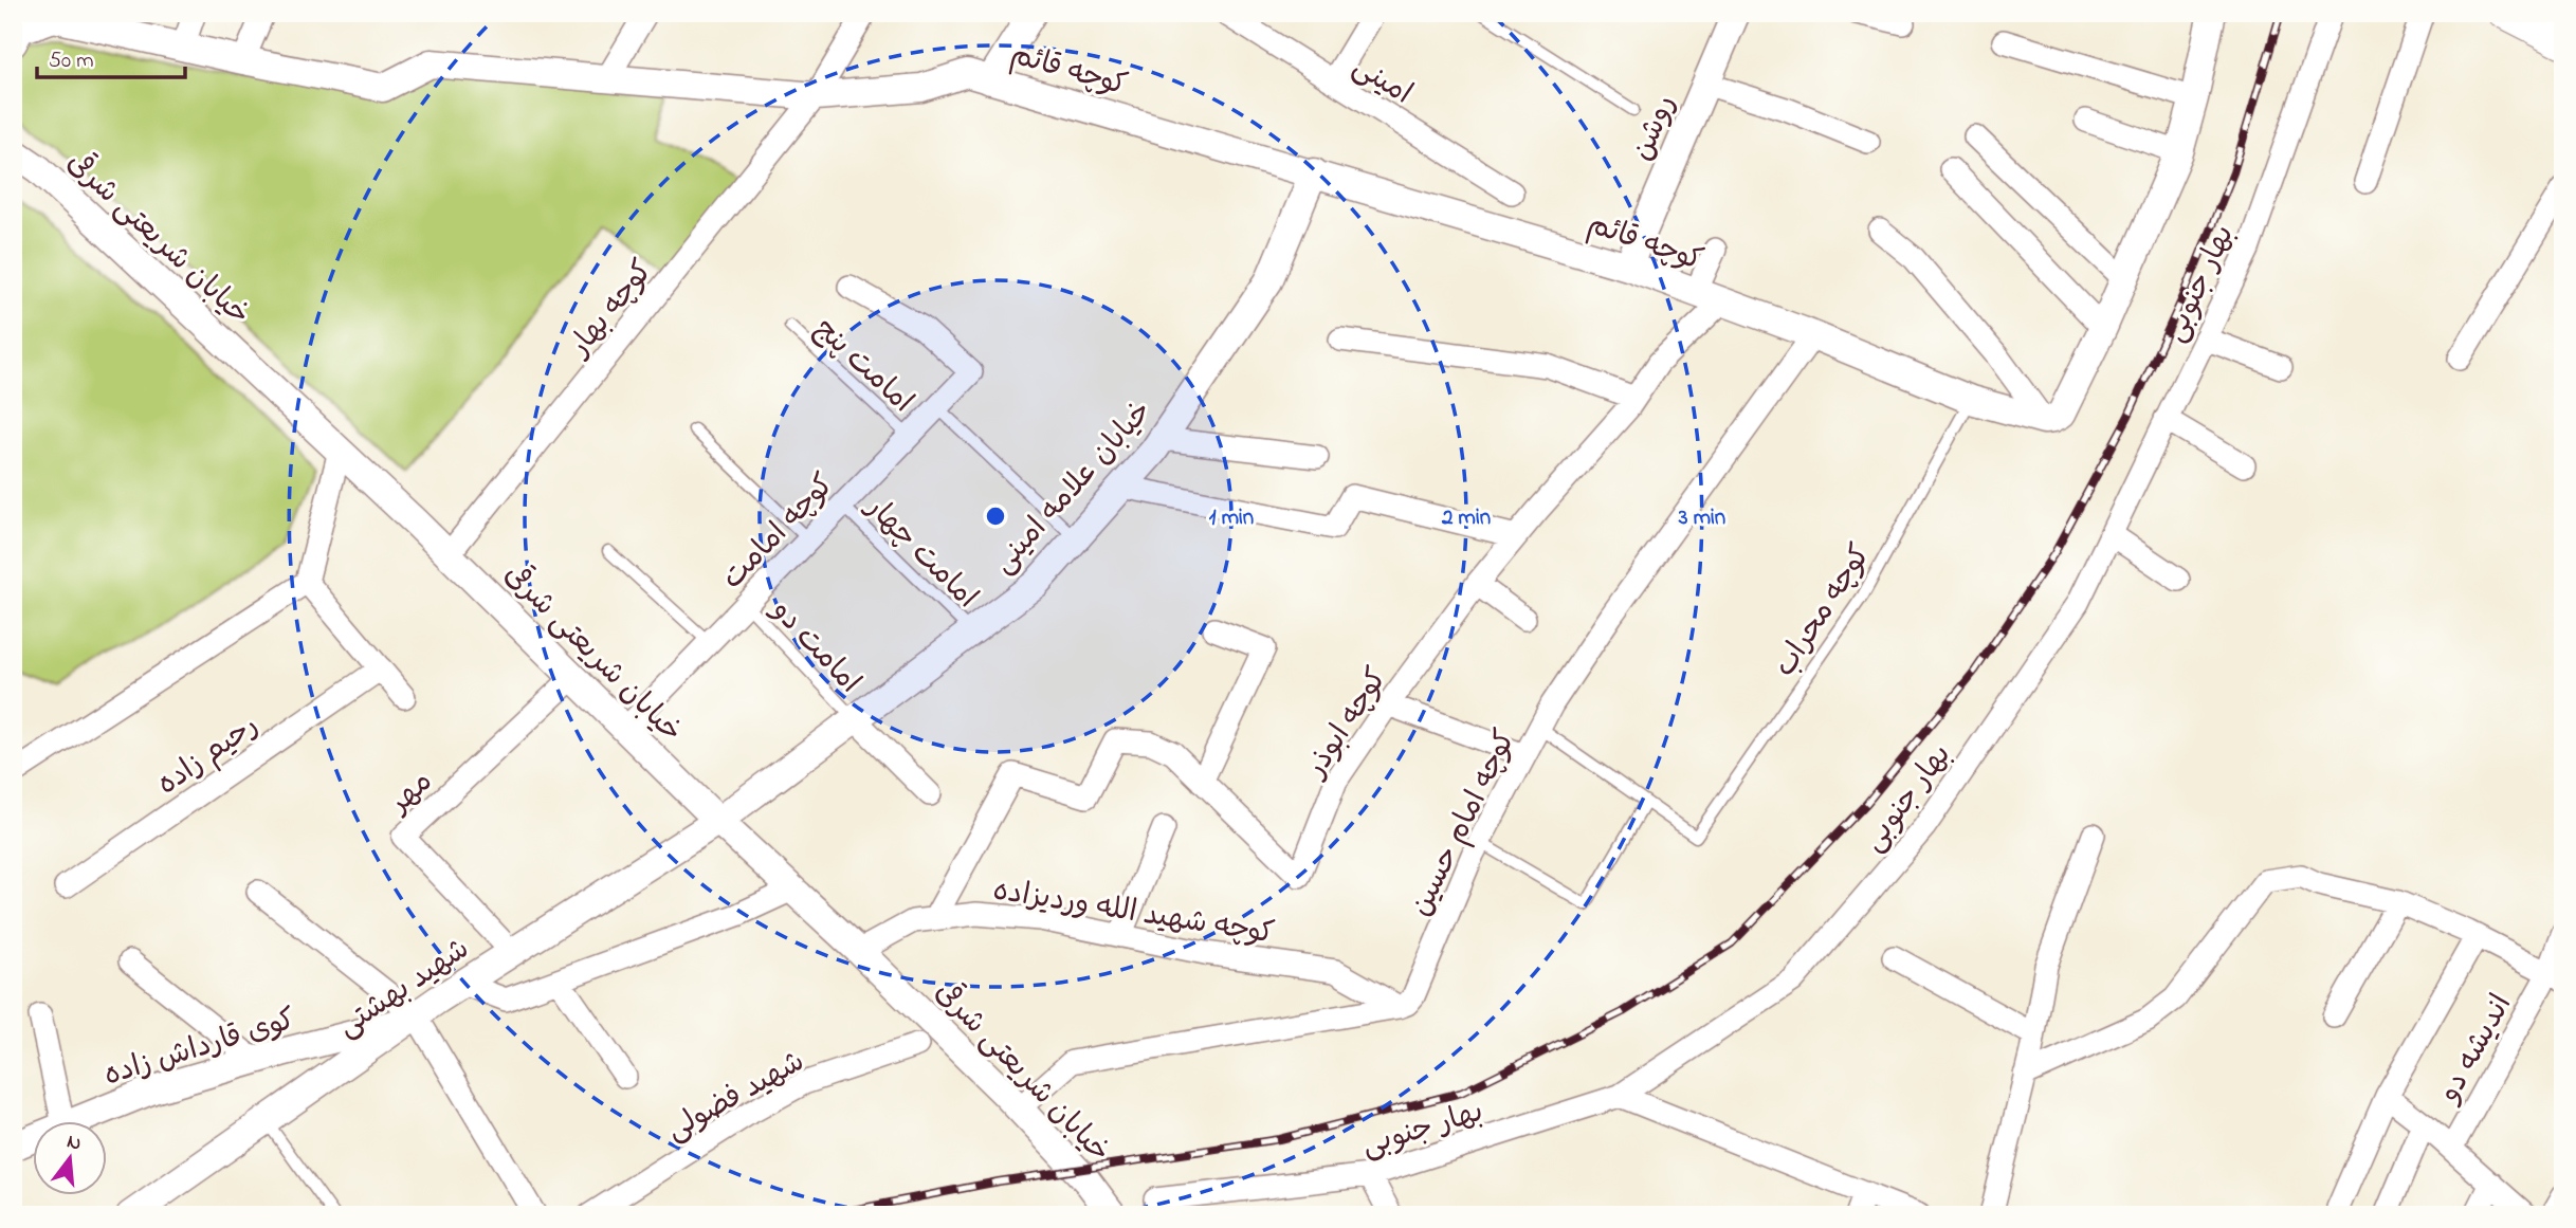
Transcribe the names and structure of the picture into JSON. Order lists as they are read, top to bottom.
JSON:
{
  "streets": {
    "street": [
      "کوچه قائم",
      "امینی",
      "روشن",
      "خیابان شریعتی شرقی",
      "بهار جنوبی",
      "کوچه بهار",
      "خیابان علامه امینی",
      "کوچه امامت",
      "کوچه ابوذر",
      "رحیم زاده",
      "مهر",
      "کوچه امام حسین",
      "کوچه شهید الله وردیزاده",
      "شهید بهشتی",
      "کوی قارداش زاده",
      "اندیشه دو",
      "شهید فضولی"
    ],
    "lane": [
      "امامت پنج",
      "امامت چهار",
      "کوچه محراب",
      "امامت دو"
    ]
  },
  "crossings": [
    ["کوچه قائم", "روشن"],
    ["کوچه قائم", "کوچه بهار"],
    ["کوچه قائم", "خیابان علامه امینی"],
    ["کوچه قائم", "کوچه محراب"],
    ["کوچه قائم", "کوچه ابوذر"],
    ["کوچه قائم", "کوچه امام حسین"],
    ["خیابان شریعتی شرقی", "کوچه بهار"],
    ["خیابان شریعتی شرقی", "خیابان علامه امینی"],
    ["خیابان شریعتی شرقی", "کوچه امامت"],
    ["خیابان شریعتی شرقی", "مهر"],
    ["خیابان شریعتی شرقی", "کوچه شهید الله وردیزاده"],
    ["خیابان شریعتی شرقی", "شهید بهشتی"],
    ["امامت پنج", "کوچه امامت"],
    ["خیابان علامه امینی", "امامت چهار"],
    ["خیابان علامه امینی", "امامت دو"],
    ["خیابان علامه امینی", "شهید بهشتی"],
    ["کوچه امامت", "امامت چهار"],
    ["کوچه امامت", "امامت دو"],
    ["کوچه ابوذر", "کوچه شهید الله وردیزاده"],
    ["مهر", "شهید بهشتی"],
    ["کوچه امام حسین", "کوچه شهید الله وردیزاده"],
    ["شهید بهشتی", "کوی قارداش زاده"]
  ],
  "scale_bar": "50 m",
  "north": "top",
  "rings": ["1 min", "2 min", "3 min"]
}
